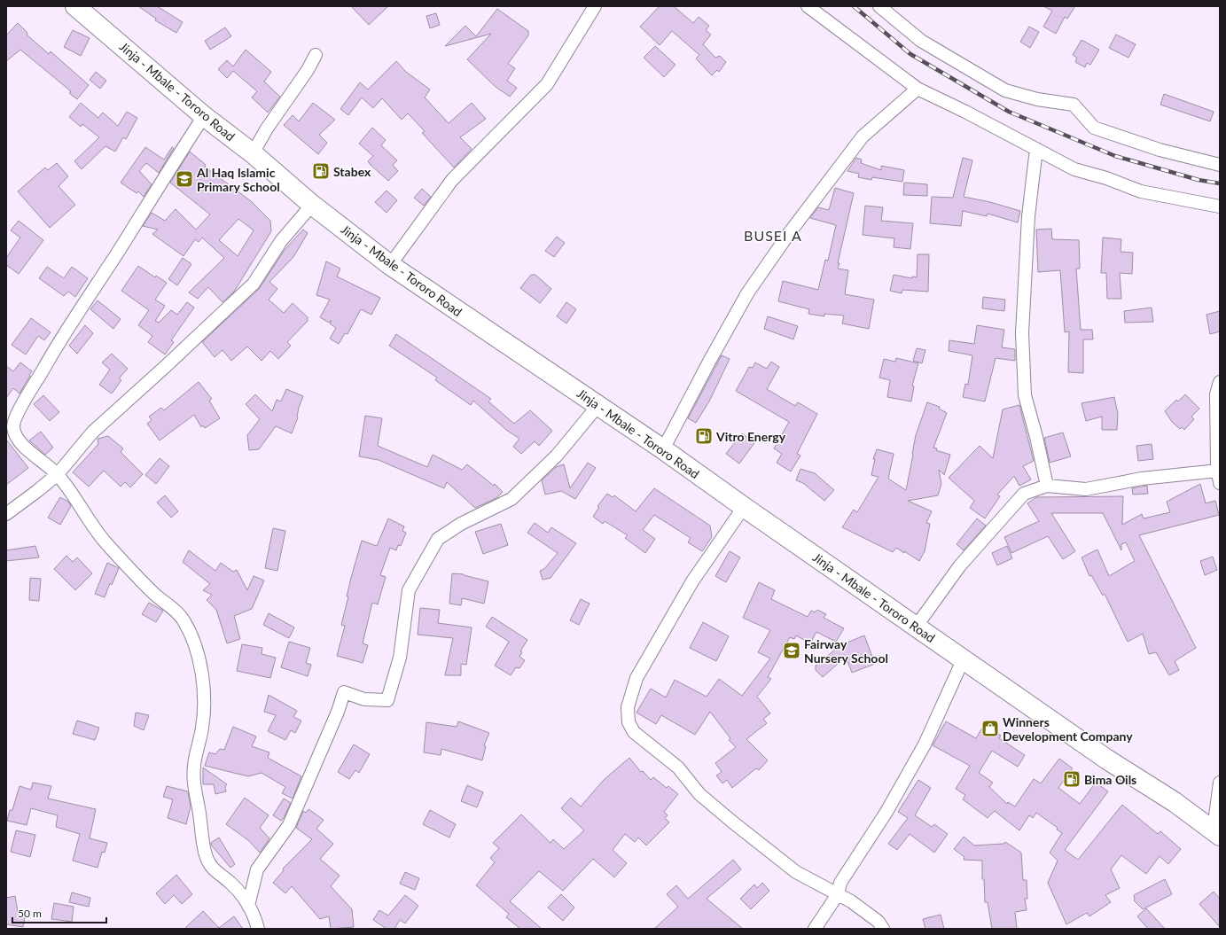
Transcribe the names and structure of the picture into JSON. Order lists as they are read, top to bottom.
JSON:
{
  "streets": {
    "main road": ["Jinja - Mbale - Tororo Road"]
  },
  "districts": ["BUSEI A"],
  "places": {
    "fuel station": ["Stabex", "Vitro Energy", "Bima Oils"],
    "school or university": ["Al Haq Islamic Primary School", "Fairway Nursery School"],
    "shop": ["Winners Development Company"]
  },
  "scale_bar": "50 m"
}
